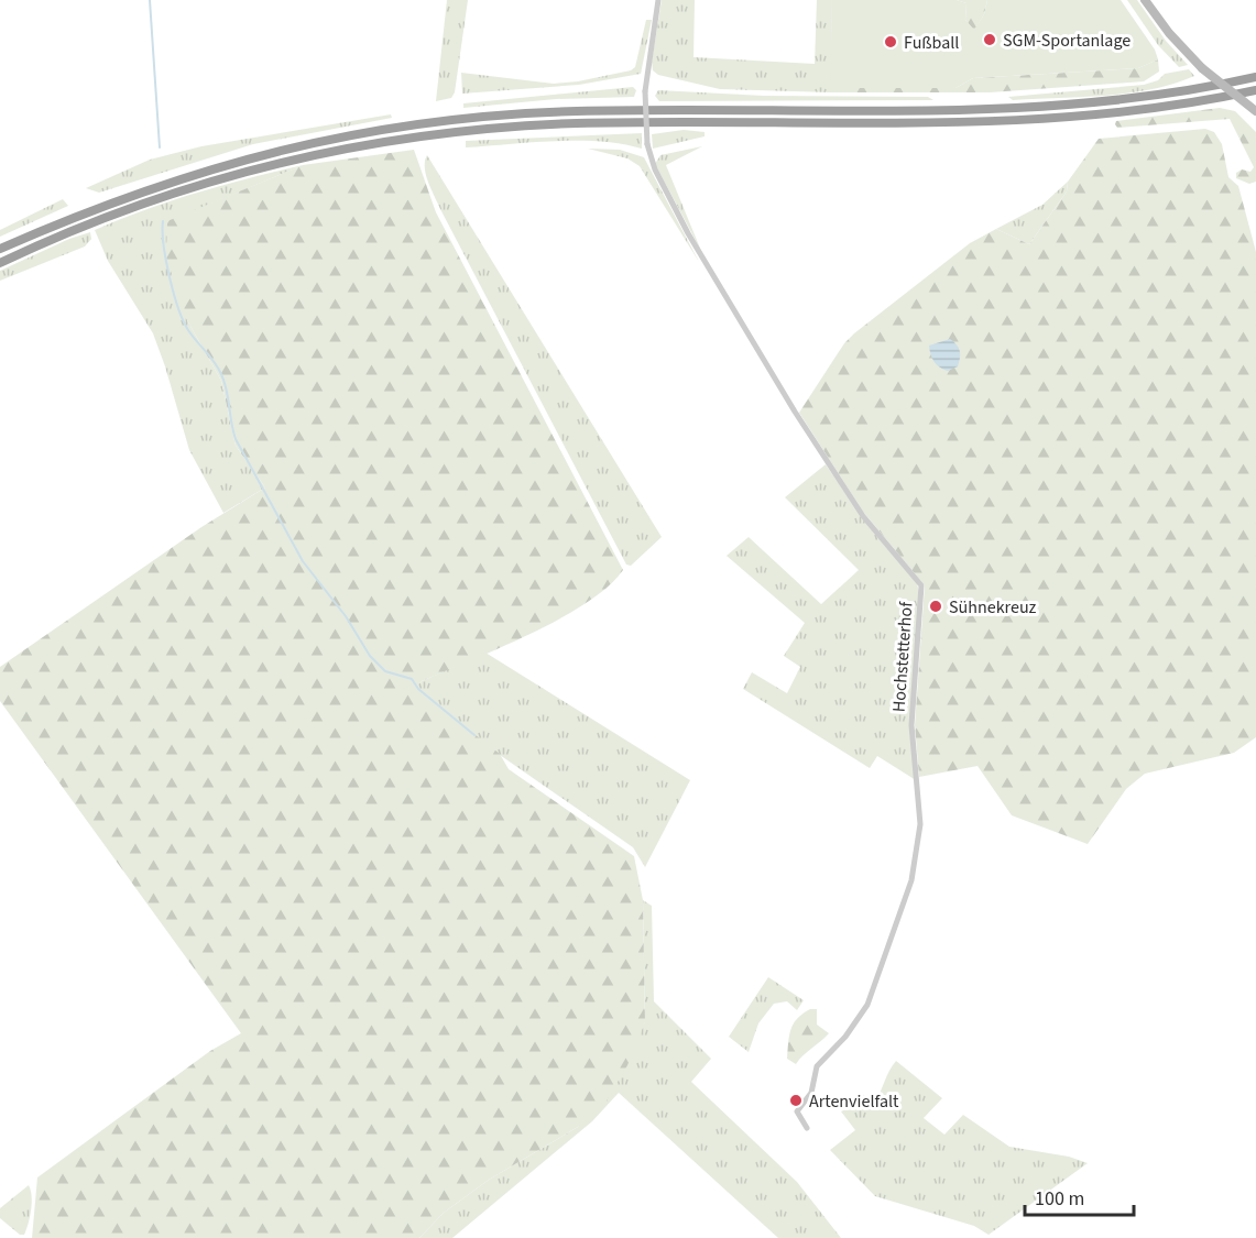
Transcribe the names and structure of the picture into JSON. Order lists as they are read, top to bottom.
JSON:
{
  "streets": {
    "street": ["Hochstetterhof"]
  },
  "places": [
    "SGM-Sportanlage",
    "Fußball",
    "Sühnekreuz",
    "Artenvielfalt"
  ],
  "scale_bar": "100 m"
}
